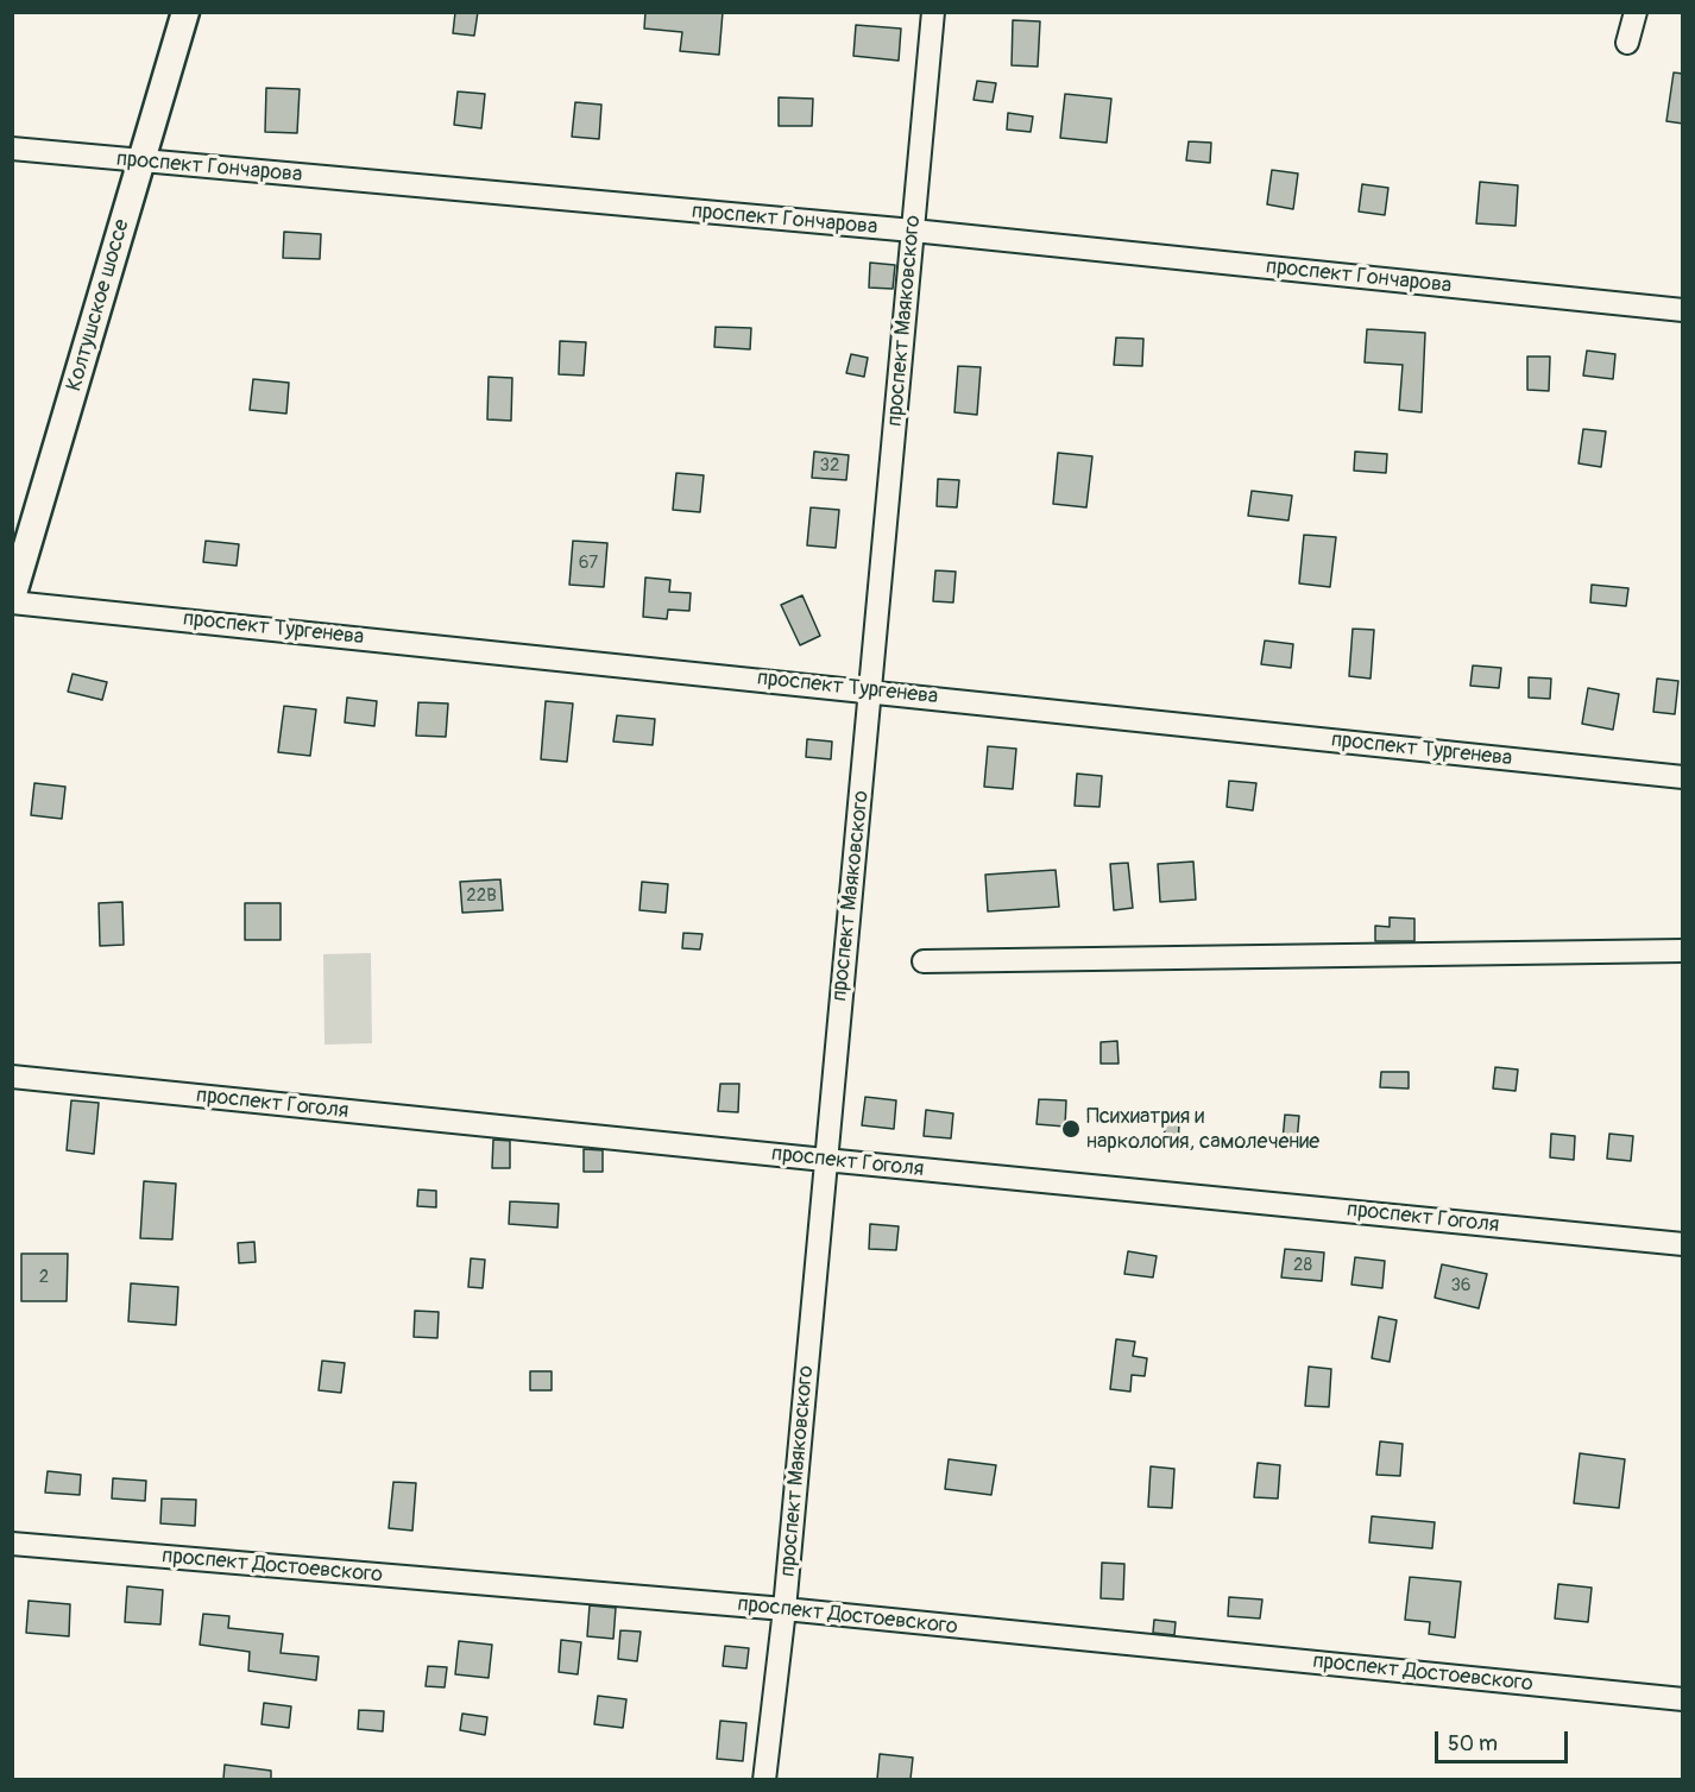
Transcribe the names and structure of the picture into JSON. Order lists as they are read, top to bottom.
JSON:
{
  "streets": {
    "main road": ["Колтушское шоссе"],
    "street": [
      "проспект Гончарова",
      "проспект Маяковского",
      "проспект Тургенева",
      "проспект Гоголя",
      "проспект Достоевского"
    ]
  },
  "crossings": [
    ["проспект Гончарова", "Колтушское шоссе"],
    ["проспект Гончарова", "проспект Маяковского"],
    ["Колтушское шоссе", "проспект Тургенева"],
    ["проспект Маяковского", "проспект Тургенева"],
    ["проспект Маяковского", "проспект Гоголя"],
    ["проспект Маяковского", "проспект Достоевского"]
  ],
  "places": ["Психиатрия и наркология, самолечение"],
  "house_numbers": [
    "32",
    "67",
    "22В",
    "28",
    "2",
    "36"
  ],
  "scale_bar": "50 m"
}
